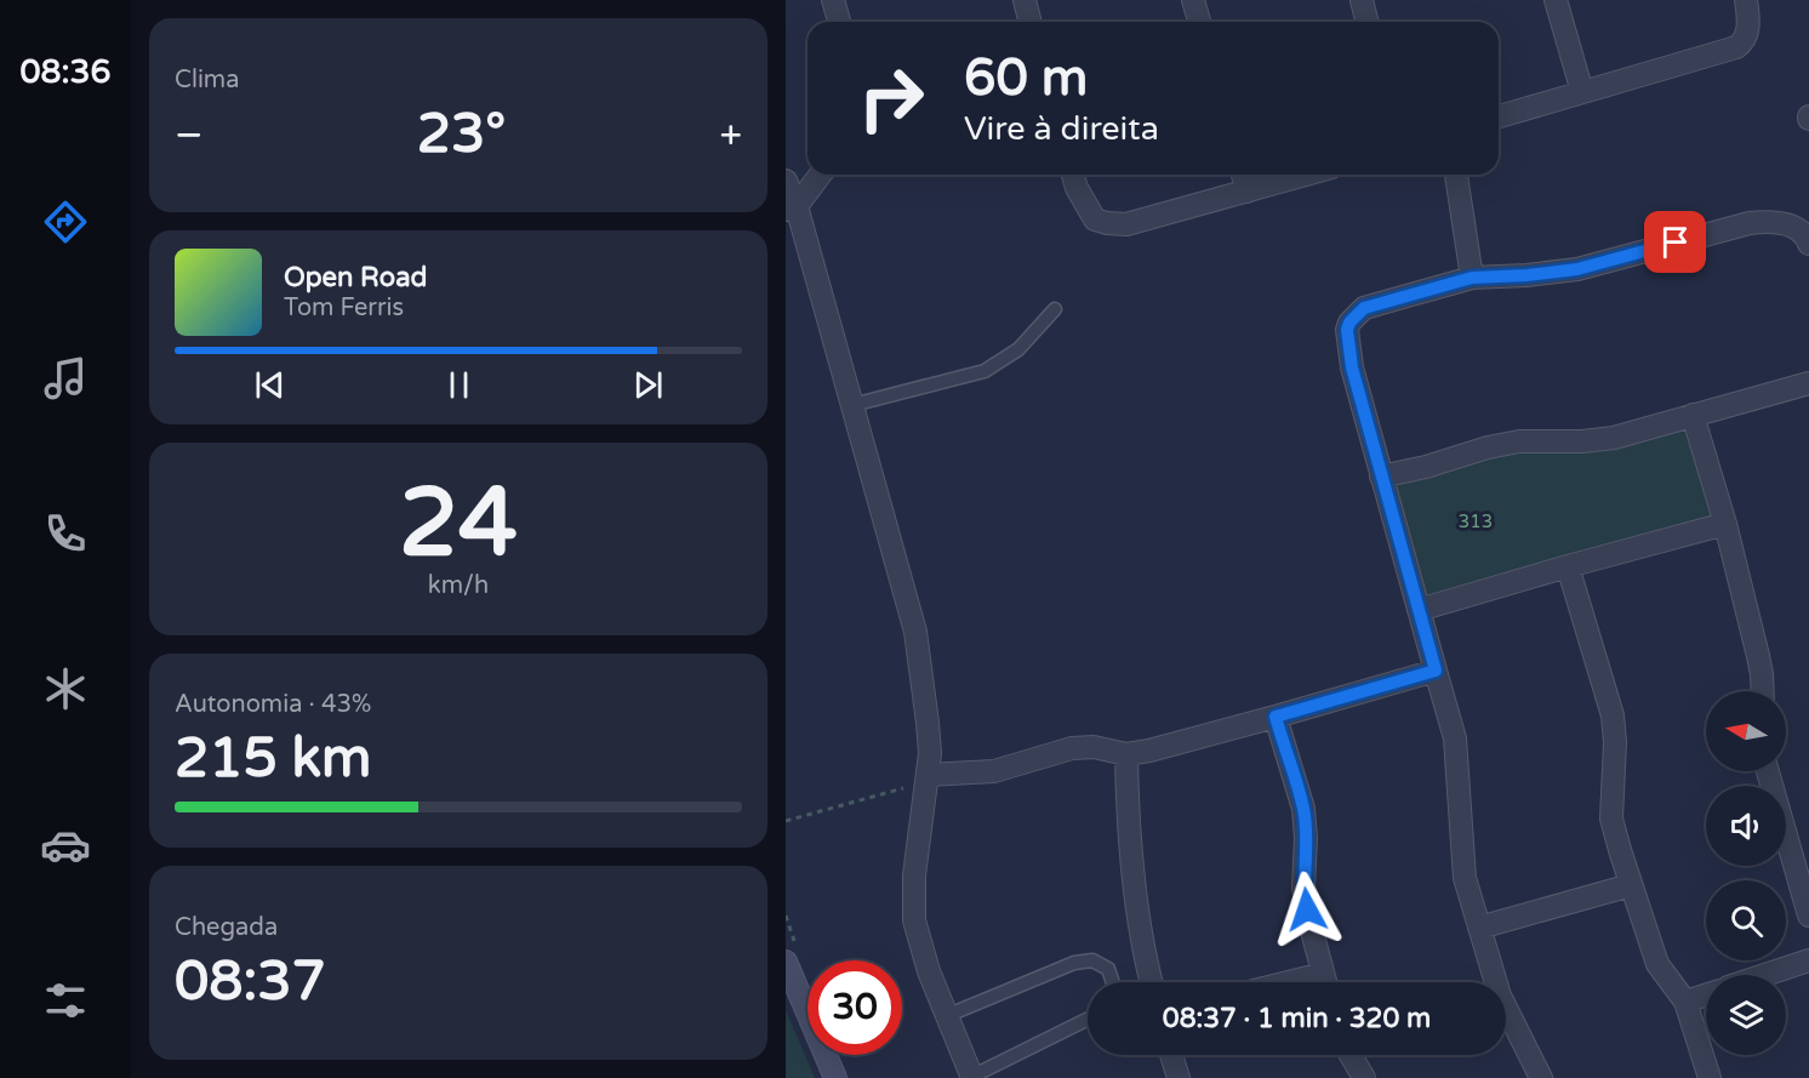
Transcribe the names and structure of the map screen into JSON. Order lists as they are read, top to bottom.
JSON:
{
  "parks": ["313"],
  "north": "left",
  "page": {
    "tabs": "08:36",
    "tile": [
      "Clima",
      ["24", "km/h"],
      ["Autonomia · 43%", "215 km"],
      ["Chegada", "08:37"]
    ],
    "turn": ["60 m", "Vire à direita"],
    "heat": ["−", "23°", "+"],
    "song": ["Open Road", "Tom Ferris"],
    "limit": "30",
    "trip": "08:37 · 1 min · 320 m"
  }
}
